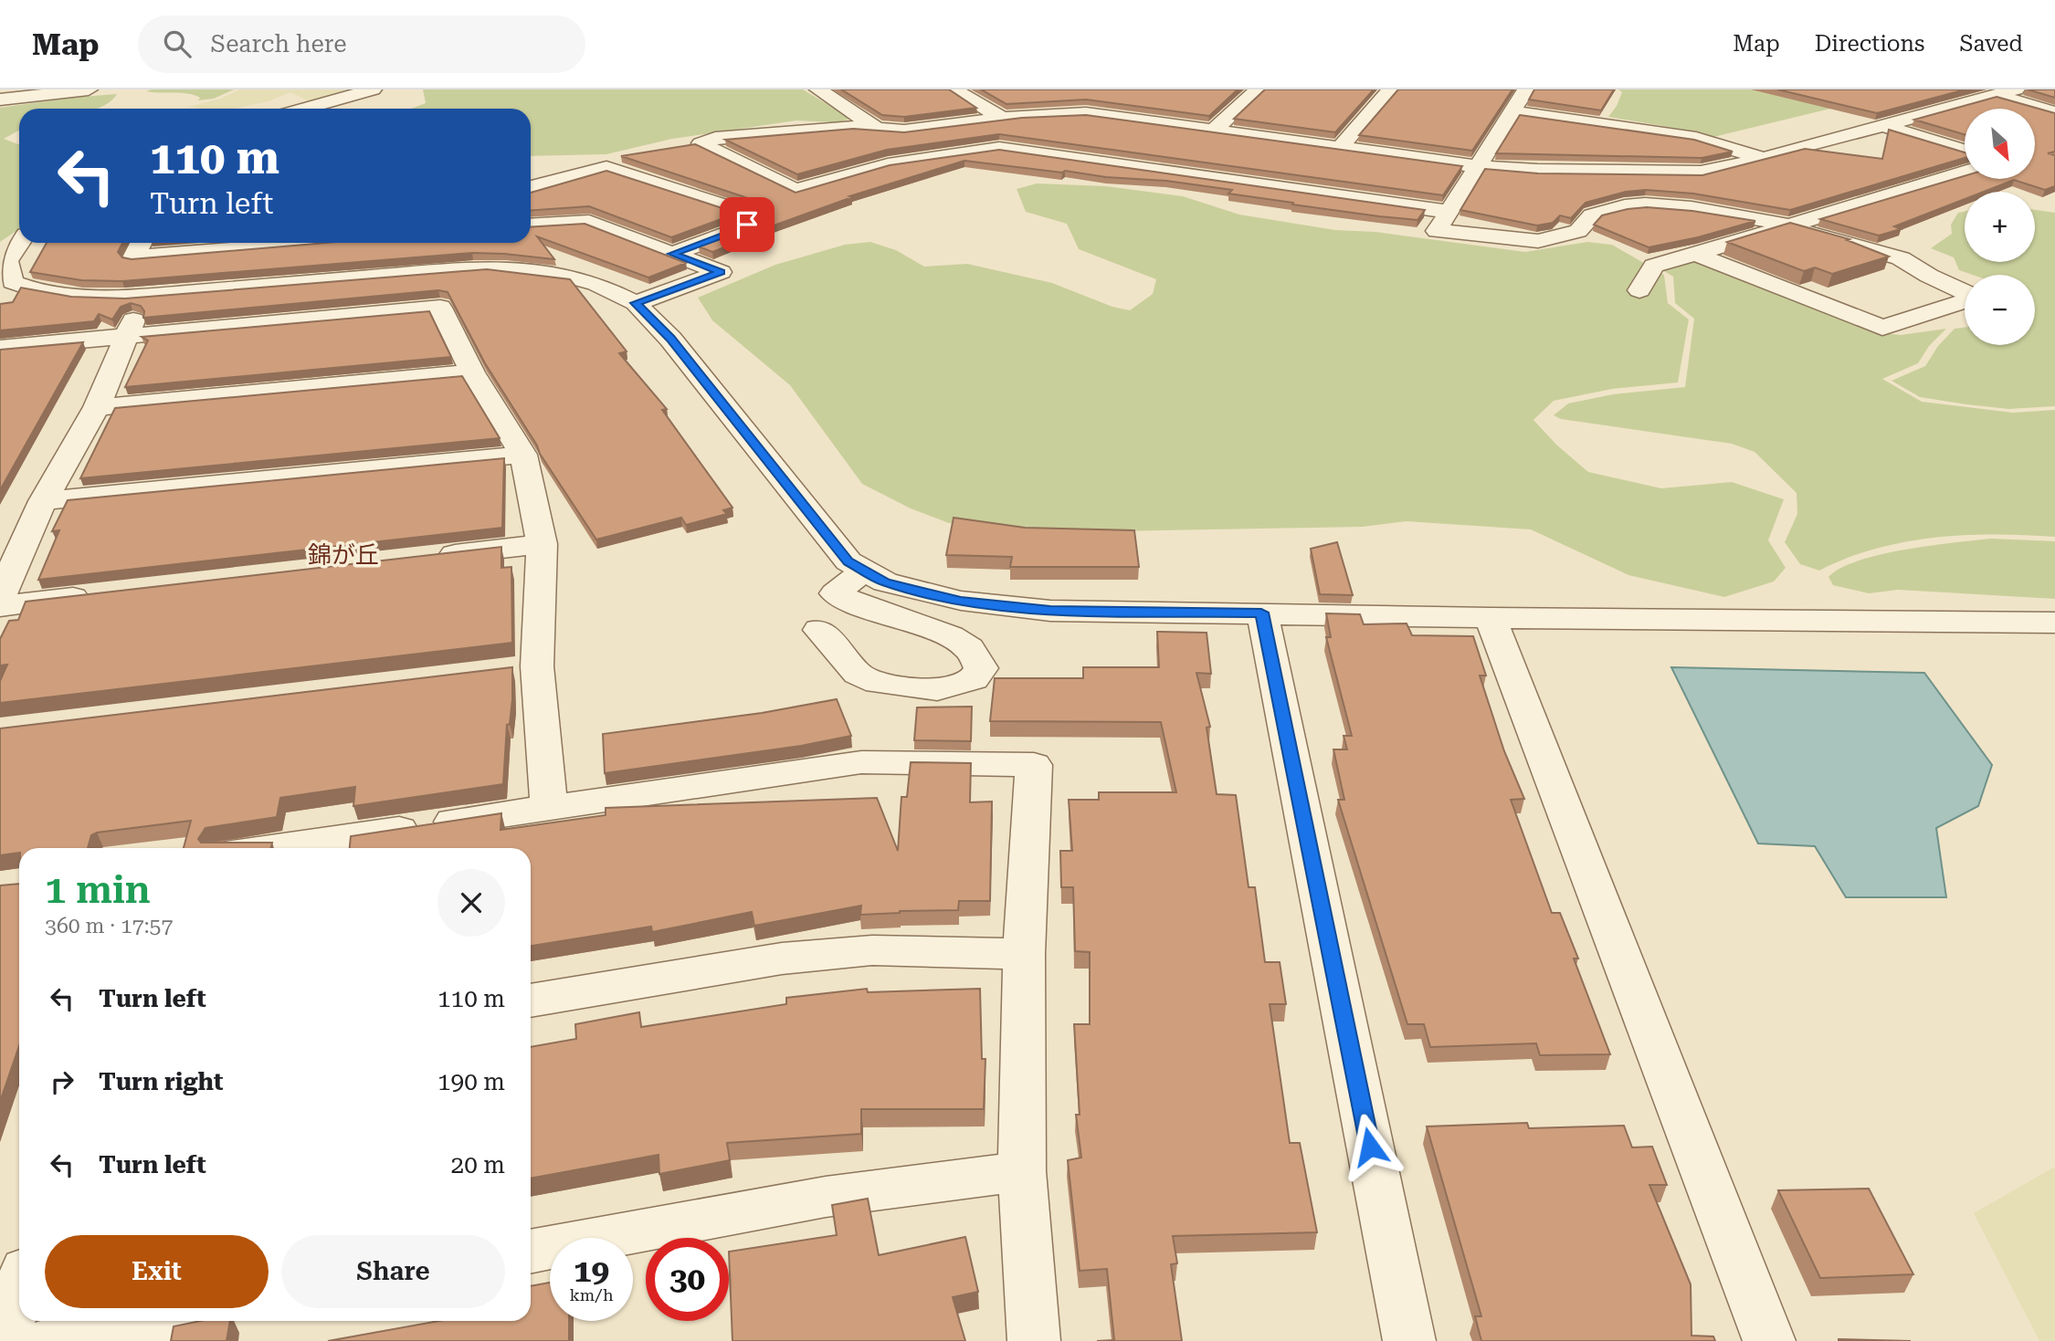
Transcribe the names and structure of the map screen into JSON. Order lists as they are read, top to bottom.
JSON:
{
  "districts": ["錦が丘"],
  "north": "bottom right",
  "page": {
    "header": "Map",
    "search": "Search here",
    "nav": ["Map", "Directions", "Saved"],
    "map_buttons": ["+", "−"],
    "turn": ["110 m", "Turn left"],
    "heading": ["1 min", "360 m · 17:57"],
    "list": [
      {
        "name": "Turn left",
        "value": "110 m"
      },
      {
        "name": "Turn right",
        "value": "190 m"
      },
      {
        "name": "Turn left",
        "value": "20 m"
      }
    ],
    "buttons": ["Exit", "Share"],
    "speed": "19 km/h",
    "limit": "30"
  }
}
